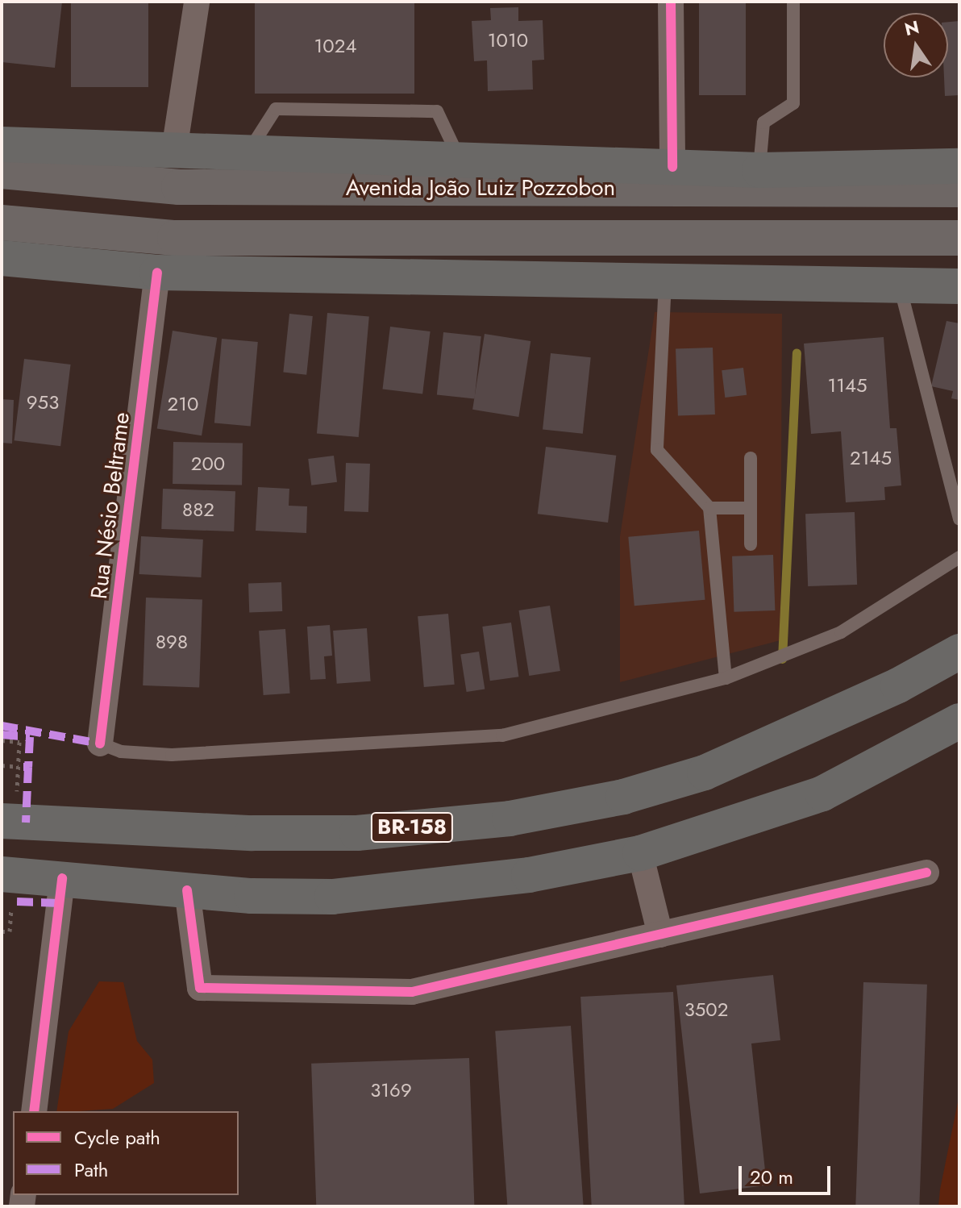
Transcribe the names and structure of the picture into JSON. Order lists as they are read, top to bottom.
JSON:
{
  "streets": {
    "highway": ["BR-158"],
    "main road": ["Avenida João Luiz Pozzobon"],
    "street": ["Rua Nésio Beltrame"]
  },
  "house_numbers": [
    "1010",
    "1024",
    "1145",
    "953",
    "210",
    "2145",
    "200",
    "882",
    "898",
    "3502",
    "3169"
  ],
  "legend": ["Cycle path", "Path"],
  "scale_bar": "20 m",
  "north": "top"
}
